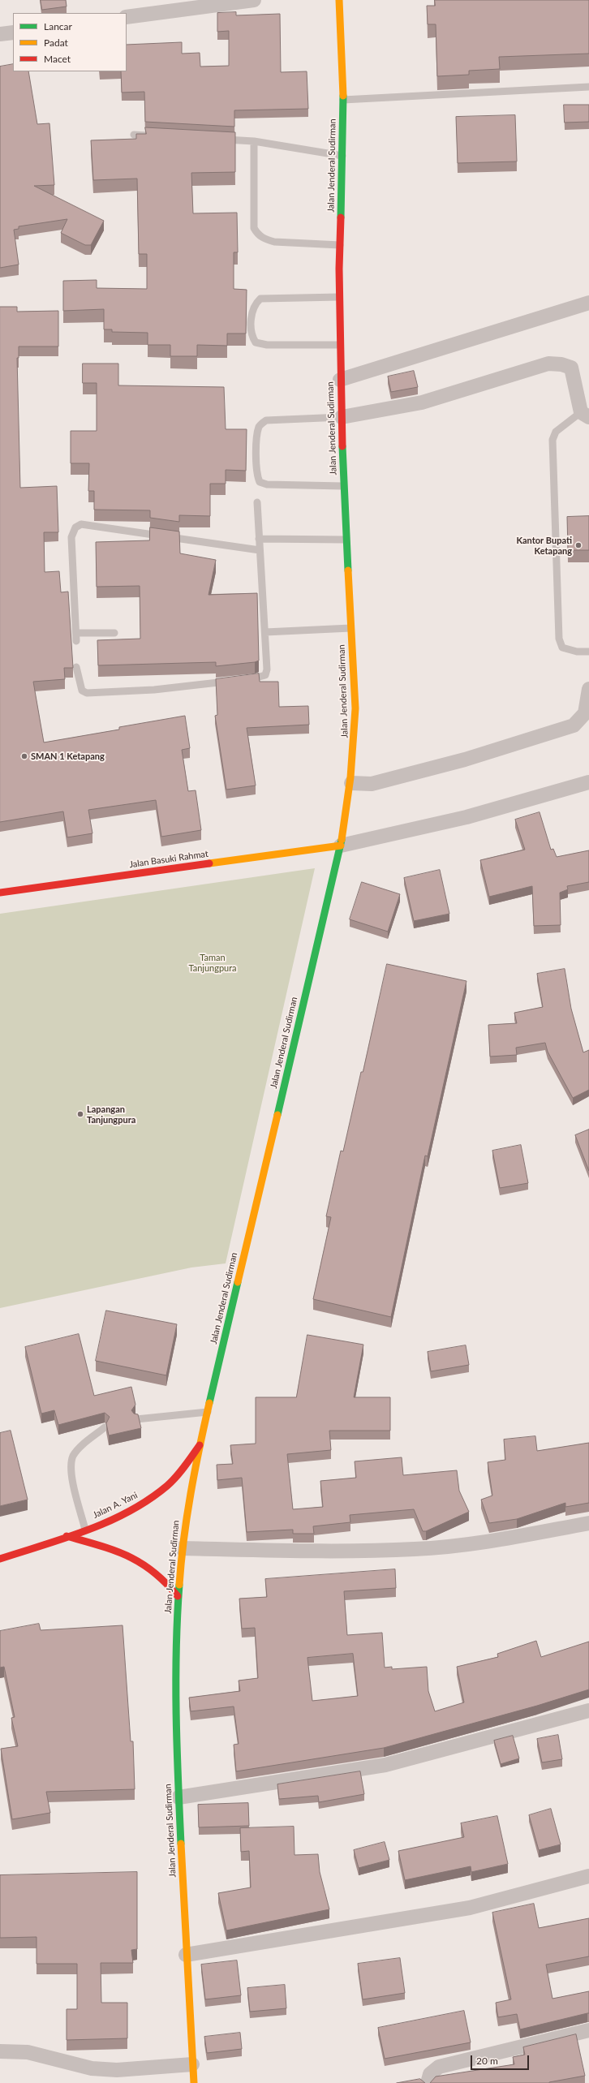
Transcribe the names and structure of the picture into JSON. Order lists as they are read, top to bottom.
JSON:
{
  "streets": {
    "main road": ["Jalan Jenderal Sudirman", "Jalan Basuki Rahmat", "Jalan A. Yani"]
  },
  "crossings": [
    ["Jalan Jenderal Sudirman", "Jalan Basuki Rahmat"],
    ["Jalan Jenderal Sudirman", "Jalan A. Yani"]
  ],
  "parks": ["Taman Tanjungpura"],
  "places": ["Kantor Bupati Ketapang", "SMAN 1 Ketapang", "Lapangan Tanjungpura"],
  "legend": ["Lancar", "Padat", "Macet"],
  "scale_bar": "20 m"
}
